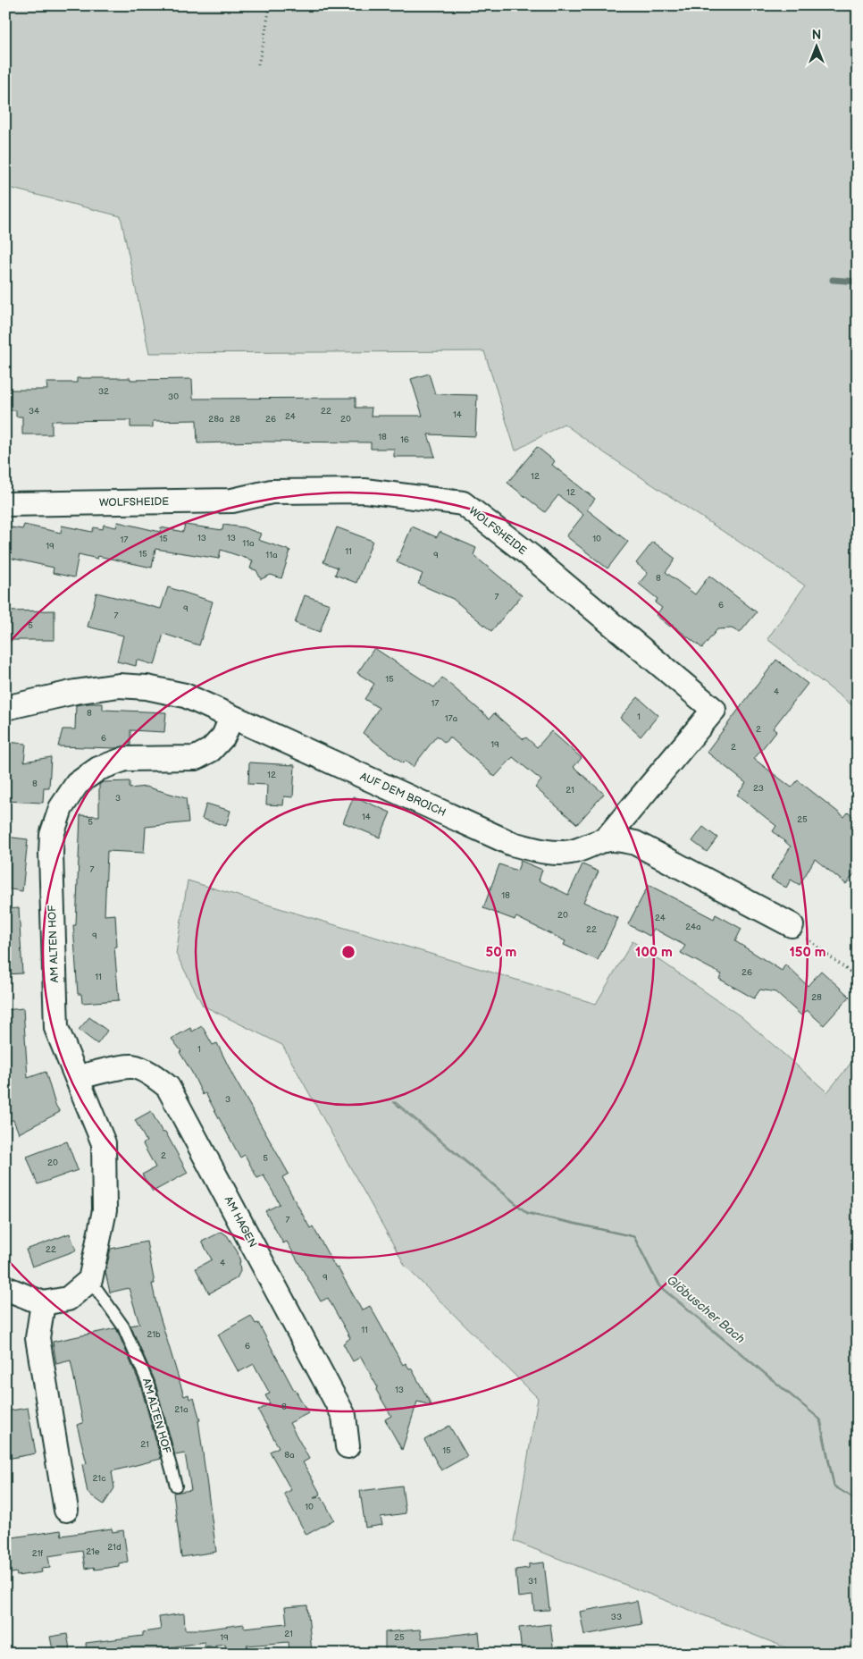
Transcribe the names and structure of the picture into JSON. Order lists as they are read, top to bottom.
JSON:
{
  "streets": {
    "street": [
      "WOLFSHEIDE",
      "AUF DEM BROICH",
      "AM ALTEN HOF",
      "AM HAGEN"
    ]
  },
  "crossings": [
    ["WOLFSHEIDE", "AUF DEM BROICH"],
    ["AUF DEM BROICH", "AM ALTEN HOF"],
    ["AM ALTEN HOF", "AM HAGEN"]
  ],
  "water": ["Glöbuscher Bach"],
  "house_numbers": [
    "32",
    "30",
    "34",
    "22",
    "14",
    "24",
    "28a",
    "28",
    "26",
    "20",
    "18",
    "16",
    "12",
    "12",
    "13",
    "13",
    "15",
    "10",
    "17",
    "11a",
    "19",
    "11",
    "15",
    "11a",
    "9",
    "8",
    "7",
    "6",
    "9",
    "7",
    "5",
    "15",
    "4",
    "17",
    "8",
    "1",
    "17a",
    "2",
    "6",
    "19",
    "2",
    "12",
    "8",
    "23",
    "21",
    "3",
    "14",
    "25",
    "5",
    "7",
    "18",
    "20",
    "24",
    "24a",
    "22",
    "9",
    "26",
    "11",
    "28",
    "1",
    "3",
    "2",
    "5",
    "20",
    "7",
    "22",
    "4",
    "9",
    "11",
    "21b",
    "6",
    "13",
    "8",
    "21a",
    "21",
    "15",
    "8a",
    "21c",
    "10",
    "21d",
    "21e",
    "21f",
    "31",
    "33",
    "21",
    "19",
    "25"
  ],
  "north": "top",
  "rings": ["50 m", "100 m", "150 m"]
}
